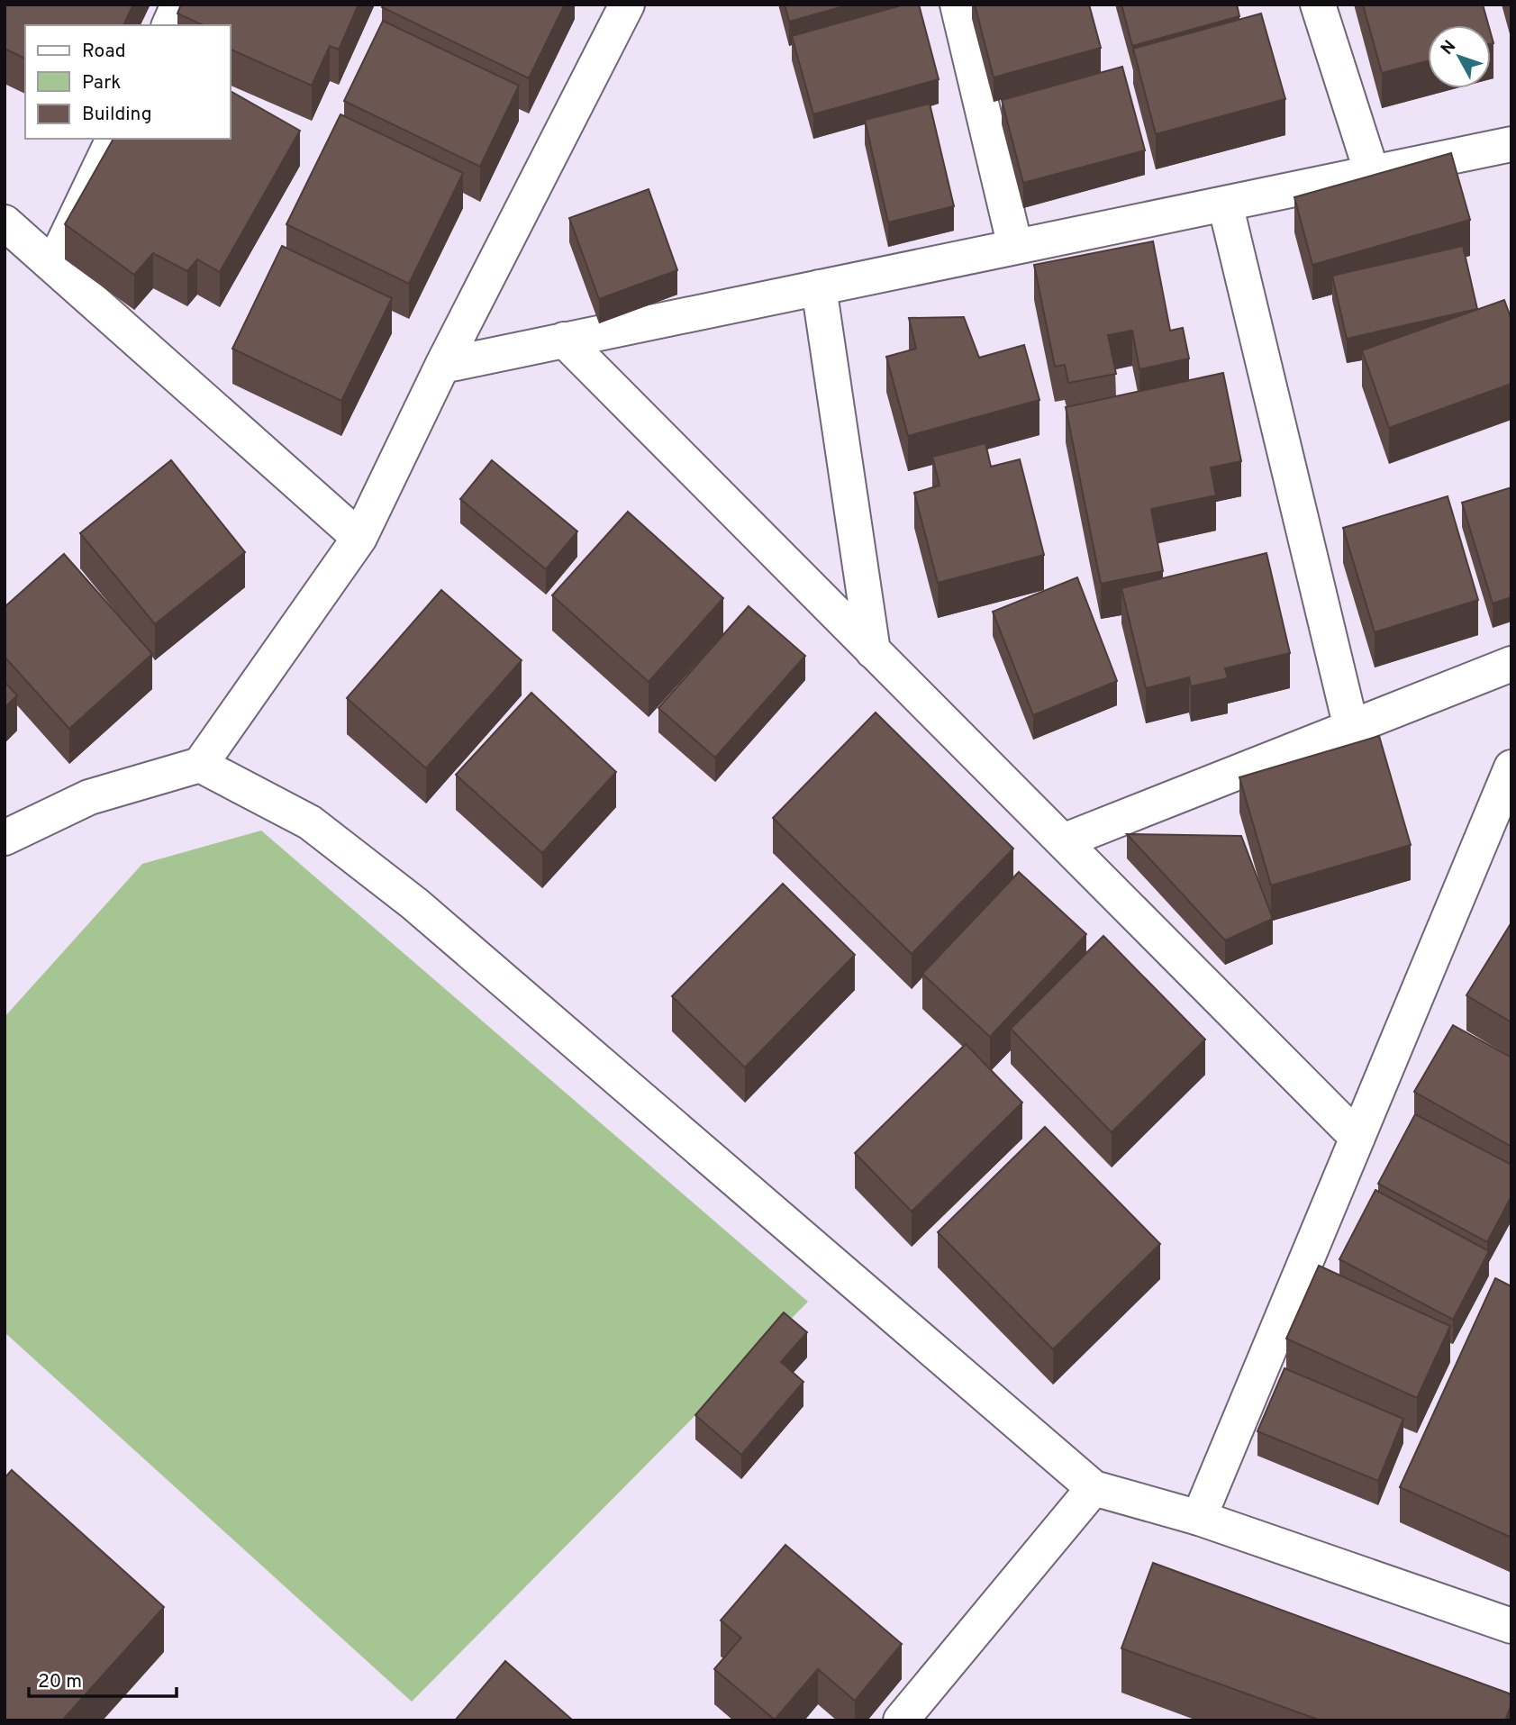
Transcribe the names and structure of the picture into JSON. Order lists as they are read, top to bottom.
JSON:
{
  "legend": ["Road", "Park", "Building"],
  "scale_bar": "20 m",
  "north": "top left"
}
